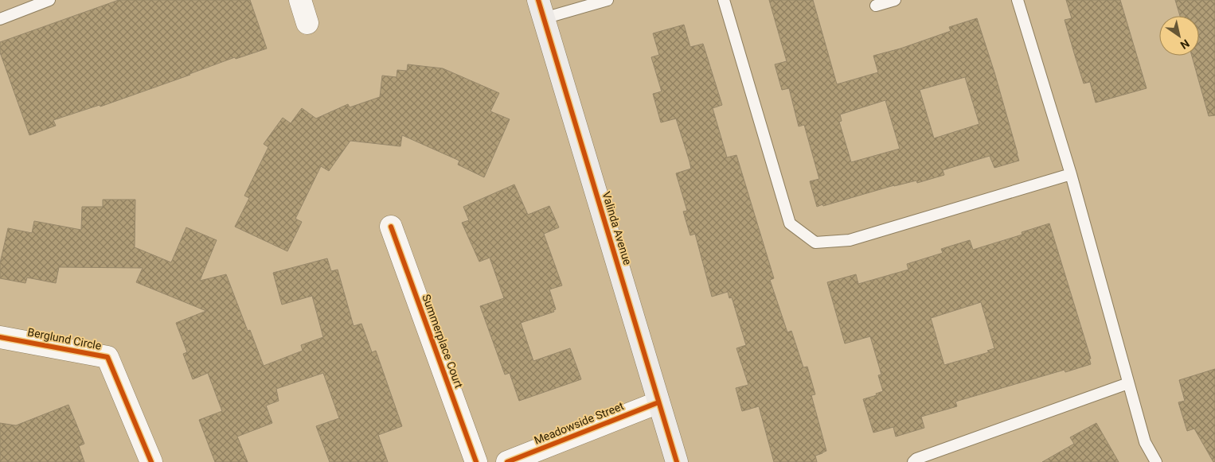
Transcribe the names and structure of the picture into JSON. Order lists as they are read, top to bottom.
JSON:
{
  "streets": {
    "main road": ["Valinda Avenue"],
    "street": ["Berglund Circle", "Summerplace Court", "Meadowside Street"]
  },
  "crossings": [
    ["Valinda Avenue", "Meadowside Street"]
  ],
  "north": "bottom right"
}
